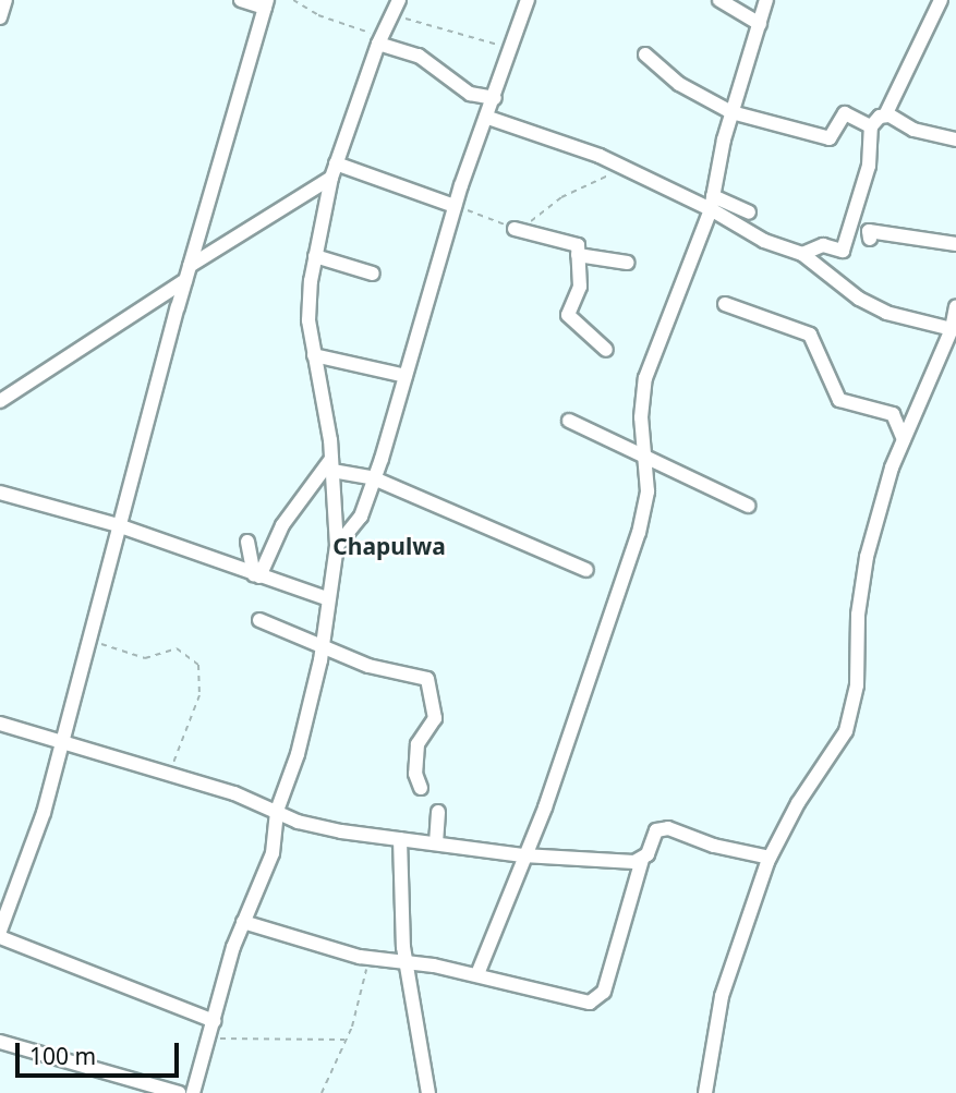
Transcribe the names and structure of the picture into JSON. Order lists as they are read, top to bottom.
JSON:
{
  "districts": ["Chapulwa"],
  "scale_bar": "100 m"
}
